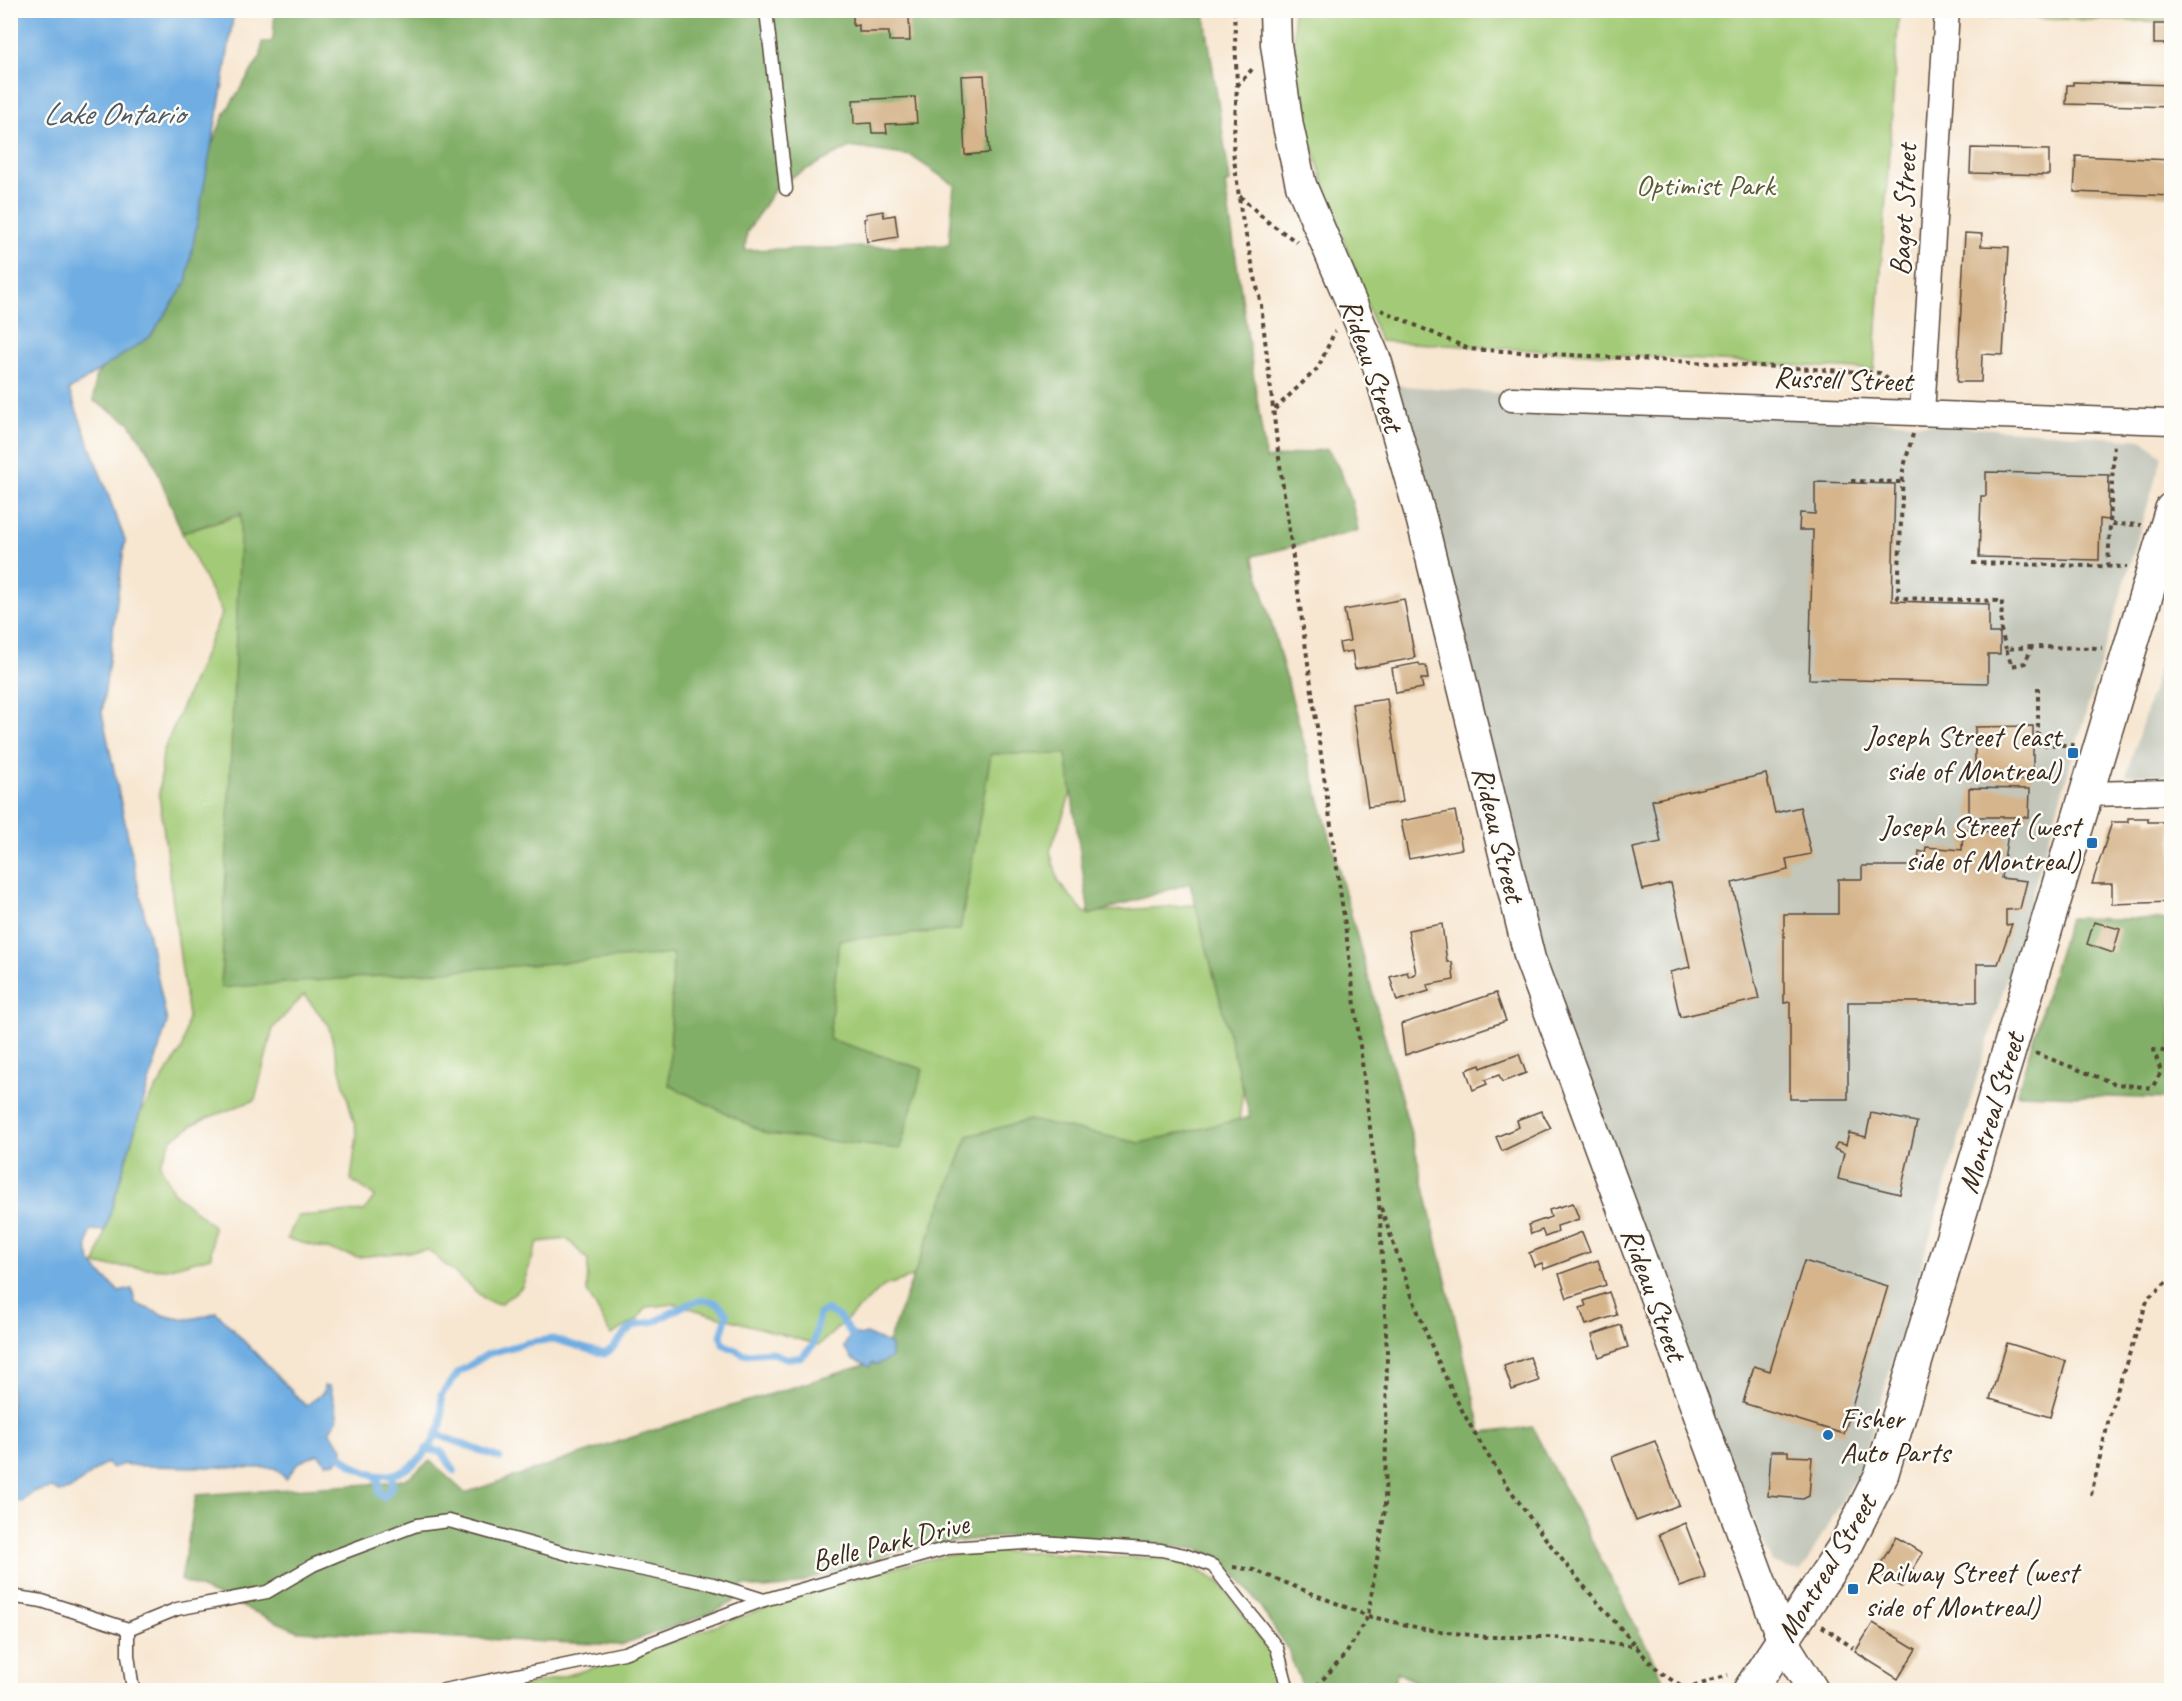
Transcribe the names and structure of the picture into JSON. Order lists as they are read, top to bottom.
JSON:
{
  "streets": {
    "main road": ["Montreal Street"],
    "street": ["Bagot Street", "Rideau Street", "Russell Street"],
    "lane": ["Belle Park Drive"]
  },
  "crossings": [
    ["Bagot Street", "Russell Street"],
    ["Rideau Street", "Montreal Street"]
  ],
  "water": ["Lake Ontario"],
  "parks": ["Optimist Park"],
  "places": {
    "transit": ["Joseph Street (east side of Montreal)", "Joseph Street (west side of Montreal)", "Railway Street (west side of Montreal)"],
    "other": ["Fisher Auto Parts"]
  }
}
